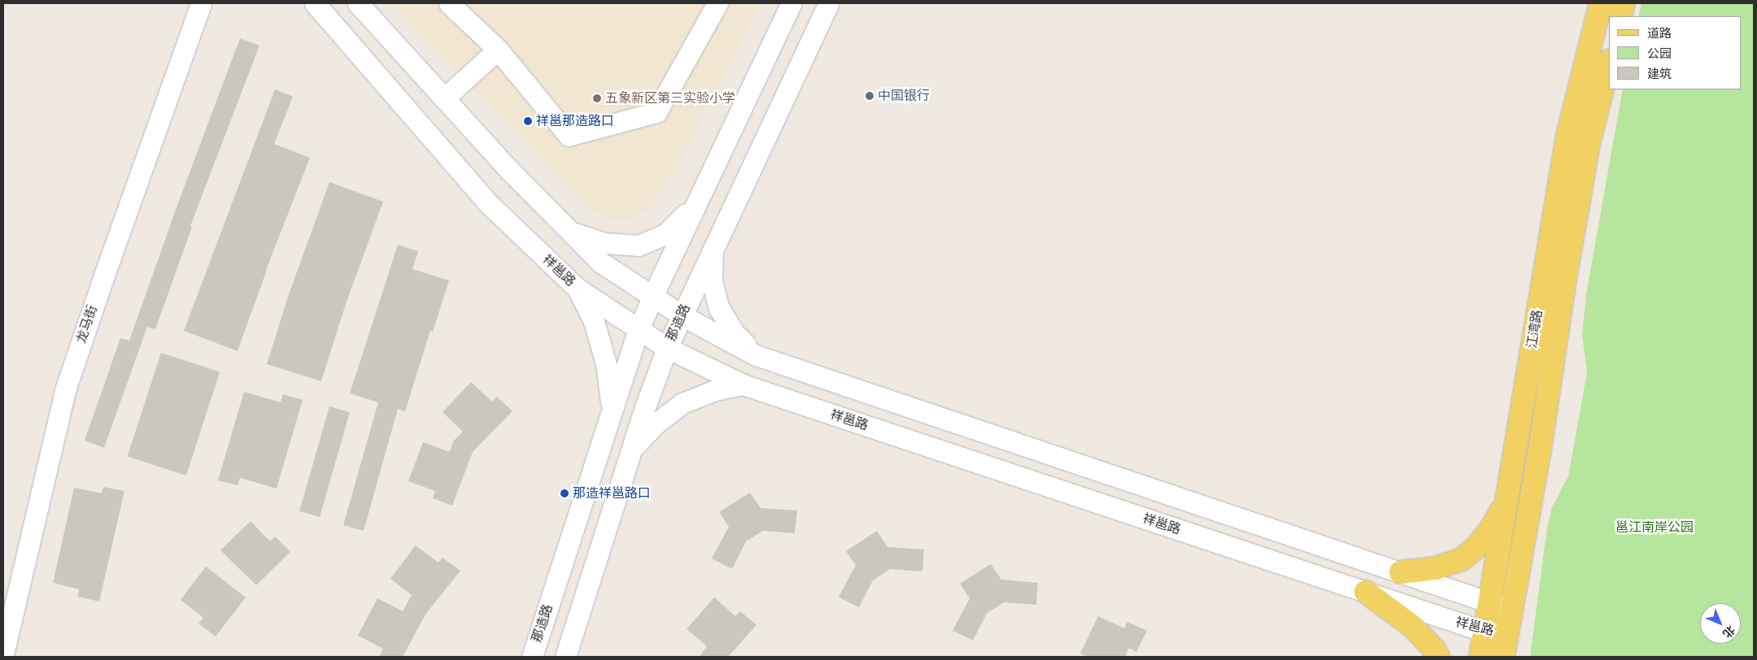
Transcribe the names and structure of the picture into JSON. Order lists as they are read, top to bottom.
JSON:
{
  "streets": {
    "main road": ["江湾路"],
    "street": ["祥邕路", "那造路", "龙马街"]
  },
  "crossings": [
    ["祥邕路", "那造路"],
    ["祥邕路", "江湾路"]
  ],
  "parks": ["邕江南岸公园"],
  "places": [
    "中国银行",
    "五象新区第三实验小学",
    "祥邕那造路口",
    "那造祥邕路口"
  ],
  "legend": ["道路", "公园", "建筑"],
  "north": "bottom right"
}
